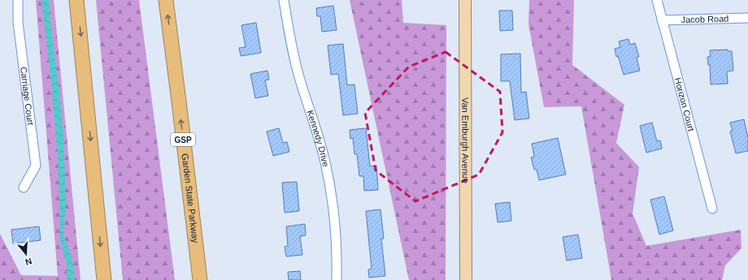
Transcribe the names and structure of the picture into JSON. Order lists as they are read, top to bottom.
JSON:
{
  "streets": {
    "highway": ["GSP", "Garden State Parkway"],
    "main road": ["Van Emburgh Avenue"],
    "street": [
      "Jacob Road",
      "Carriage Court",
      "Horizon Court",
      "Kennedy Drive"
    ]
  },
  "crossings": [
    ["Jacob Road", "Horizon Court"]
  ],
  "north": "bottom"
}
